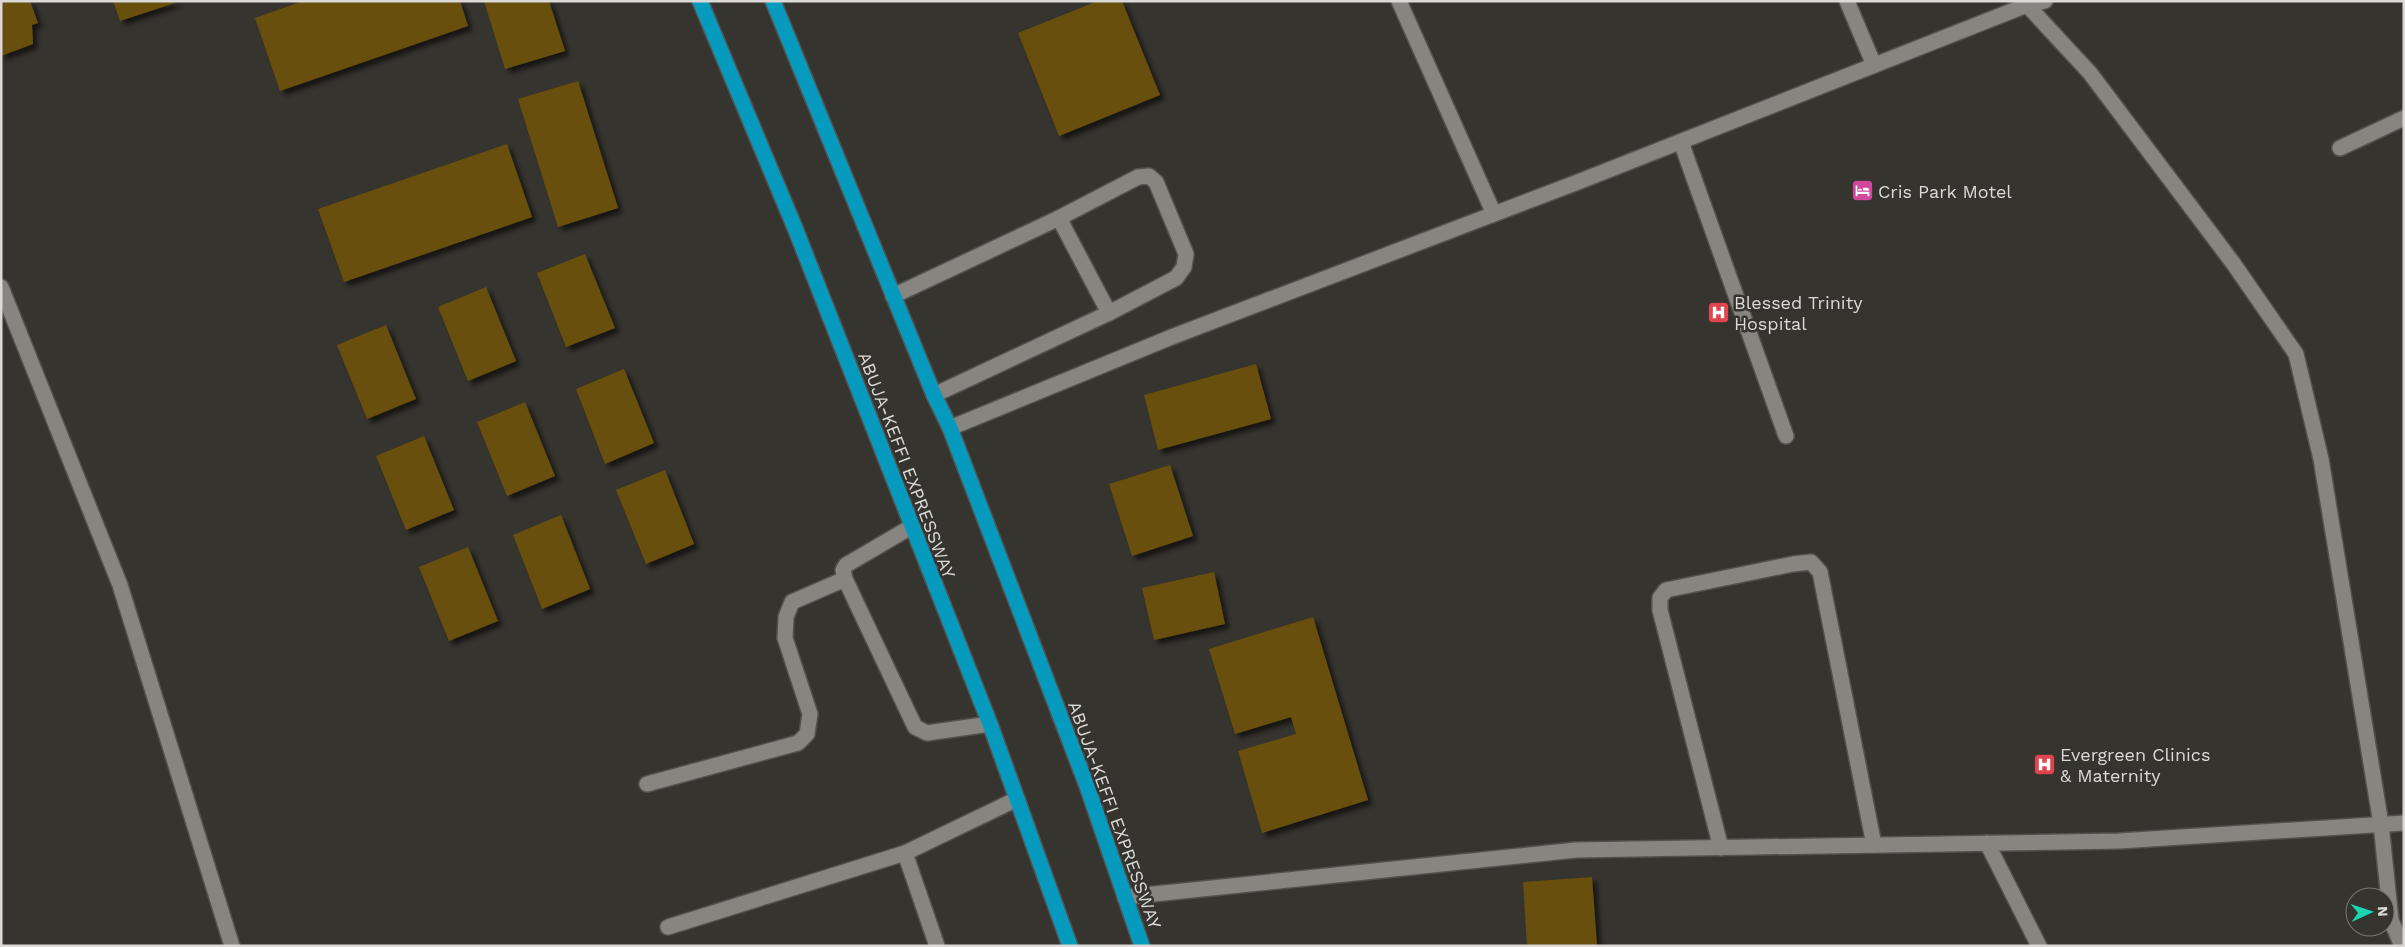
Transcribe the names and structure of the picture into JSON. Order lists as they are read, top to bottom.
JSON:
{
  "streets": {
    "highway": ["ABUJA-KEFFI EXPRESSWAY"]
  },
  "places": {
    "hotel": ["Cris Park Motel"],
    "hospital": ["Blessed Trinity Hospital", "Evergreen Clinics & Maternity"]
  },
  "north": "right"
}
